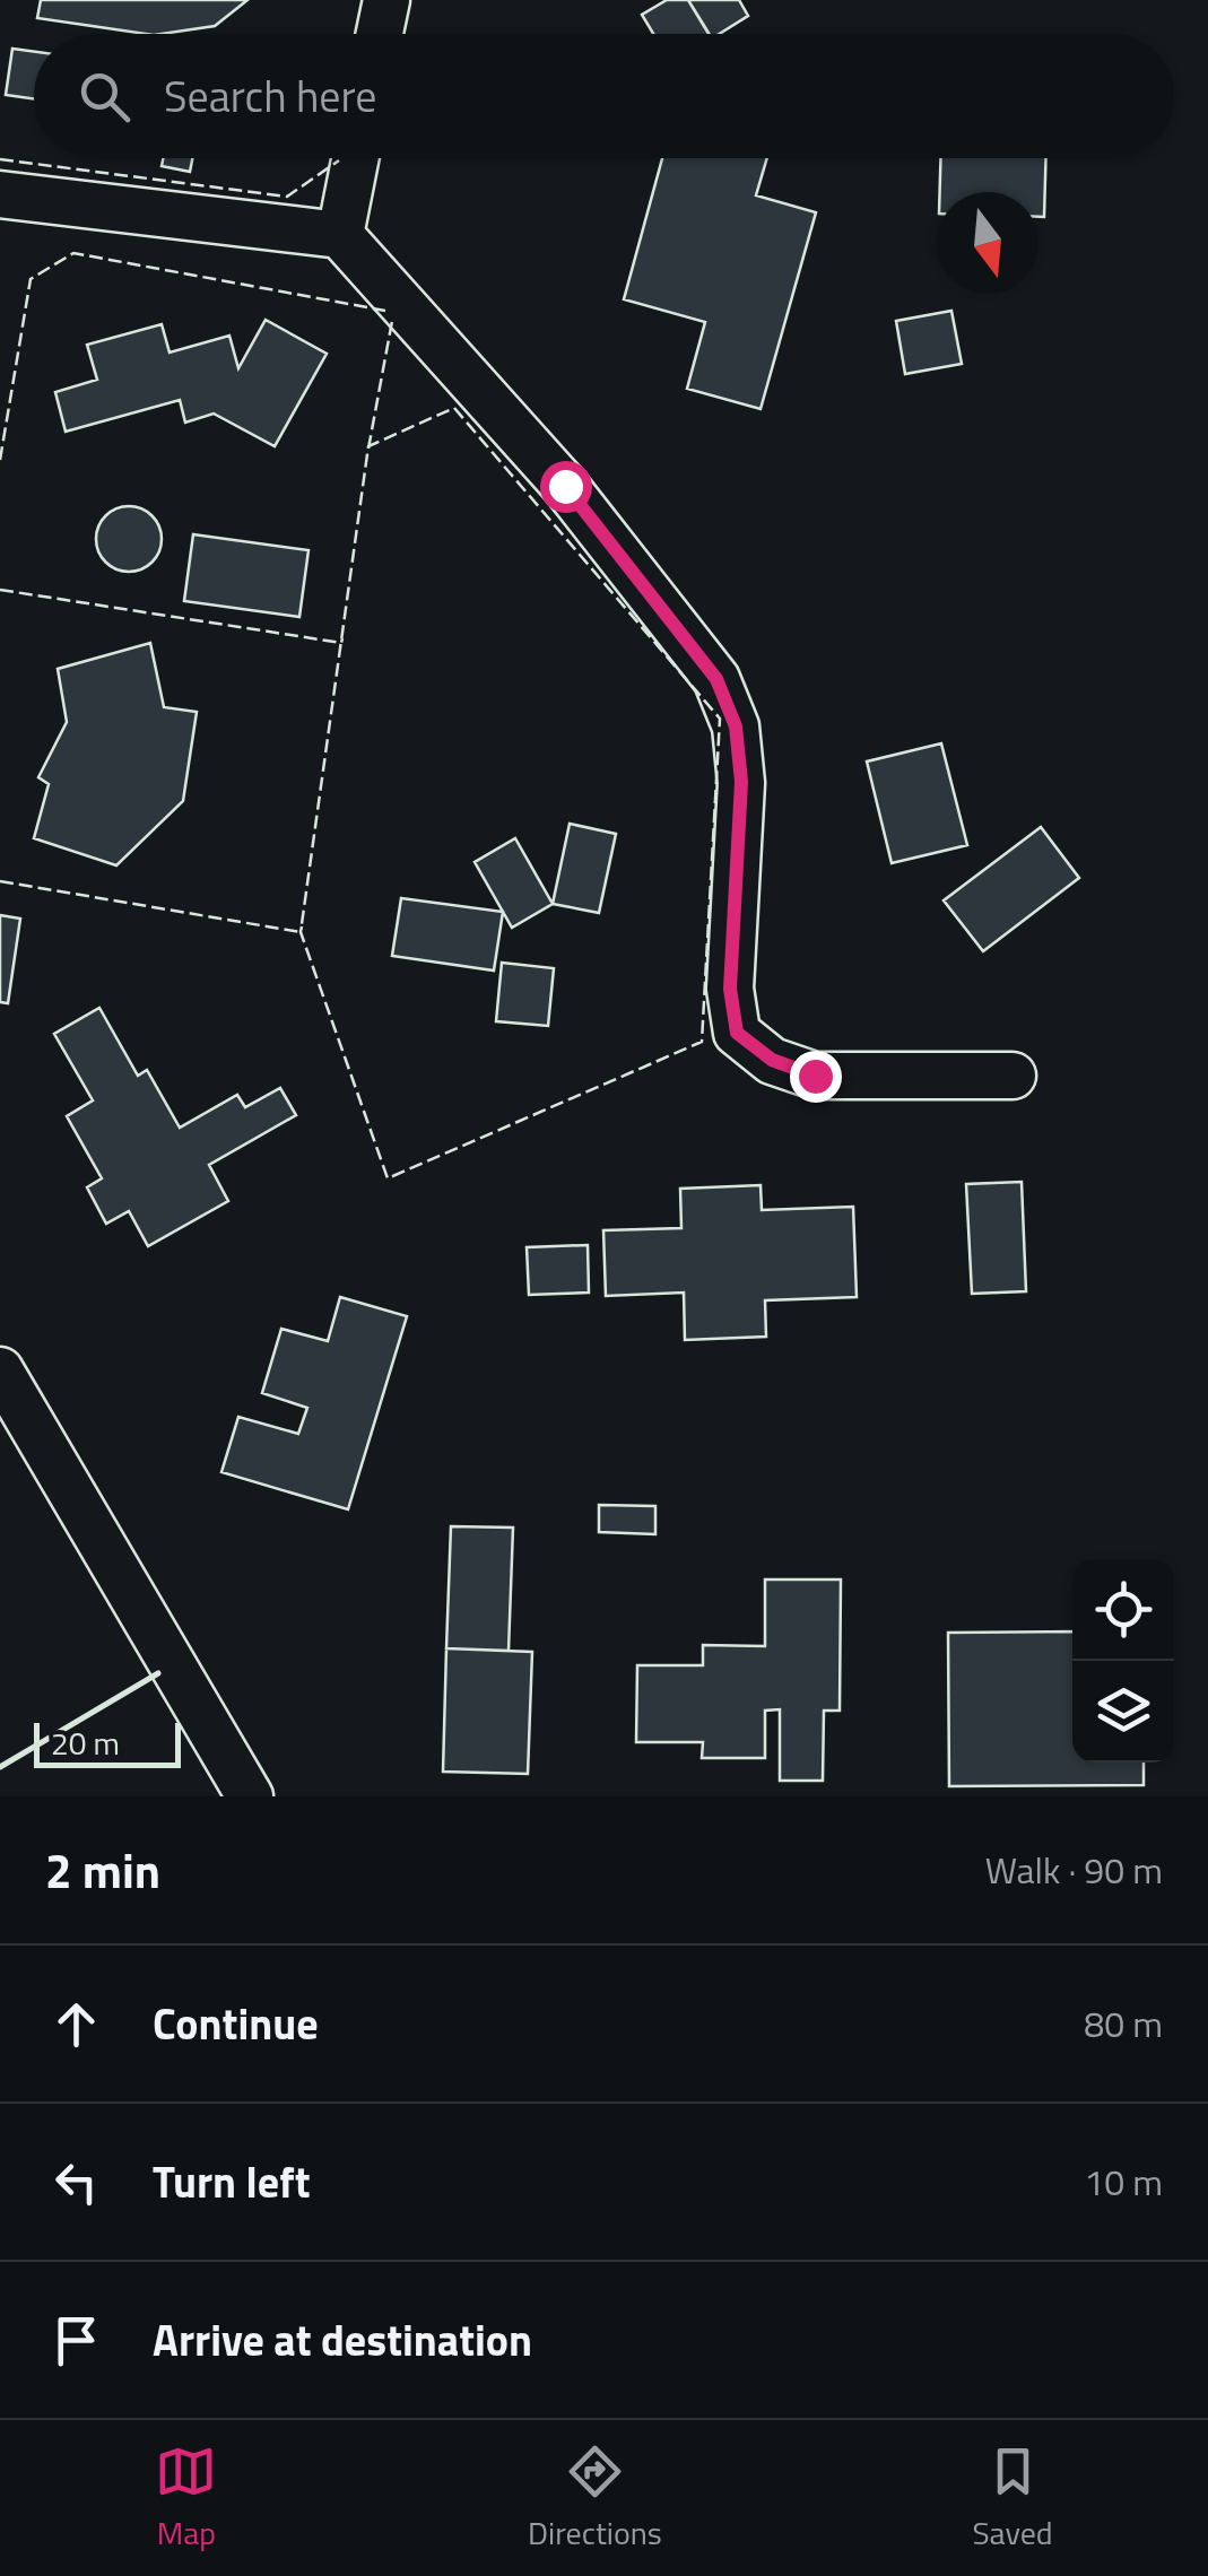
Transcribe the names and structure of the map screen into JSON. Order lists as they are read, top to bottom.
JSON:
{
  "scale_bar": "20 m",
  "north": "bottom",
  "page": {
    "search": "Search here",
    "scale": "20 m",
    "heading": ["2 min", "Walk · 90 m"],
    "list": [
      ["Continue", "80 m"],
      ["Turn left", "10 m"],
      "Arrive at destination"
    ],
    "nav": ["Map", "Directions", "Saved"]
  }
}
